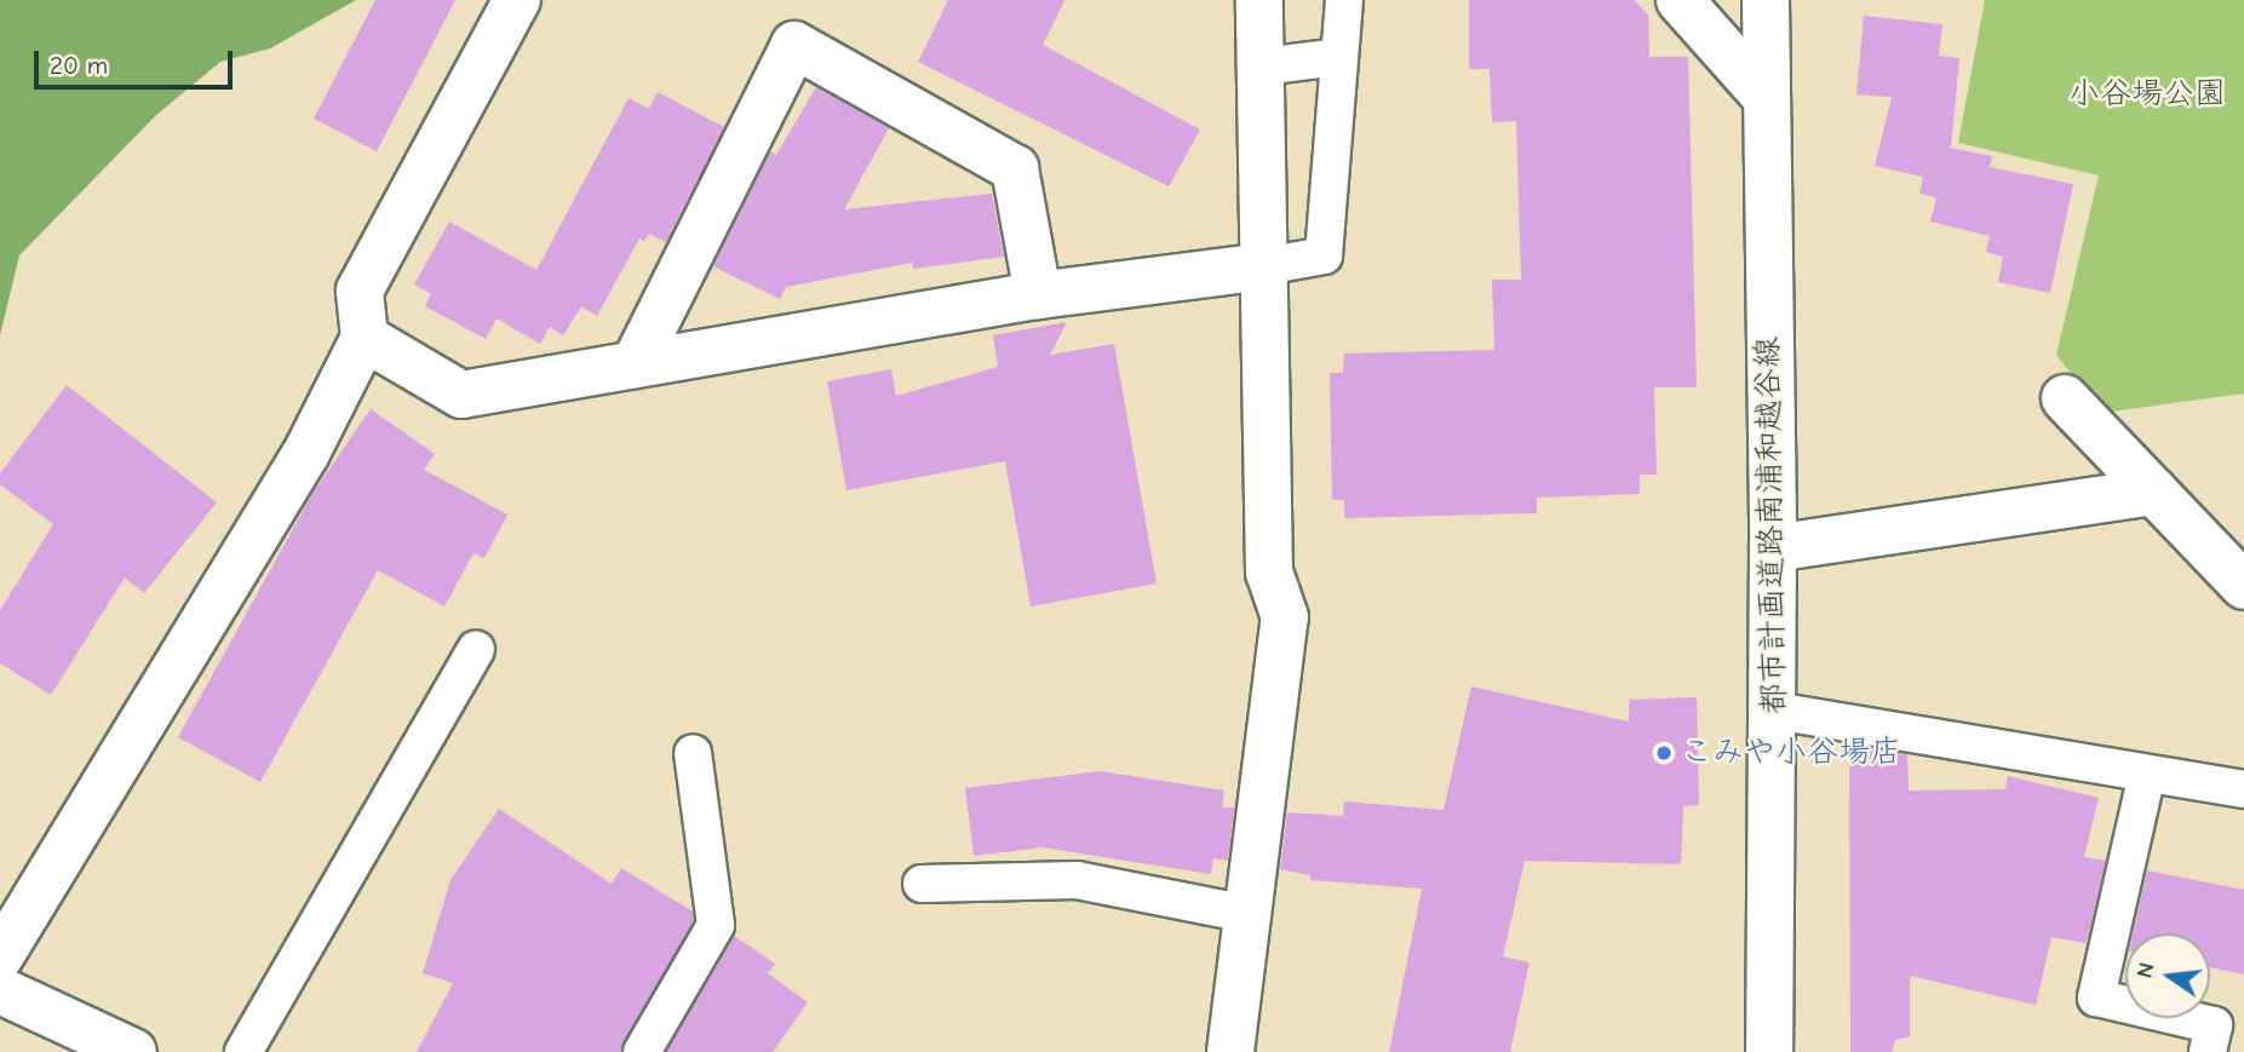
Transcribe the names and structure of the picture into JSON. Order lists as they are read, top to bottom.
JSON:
{
  "streets": {
    "street": ["都市計画道路南浦和越谷線"]
  },
  "parks": ["小谷場公園"],
  "places": ["こみや小谷場店"],
  "scale_bar": "20 m",
  "north": "left"
}
